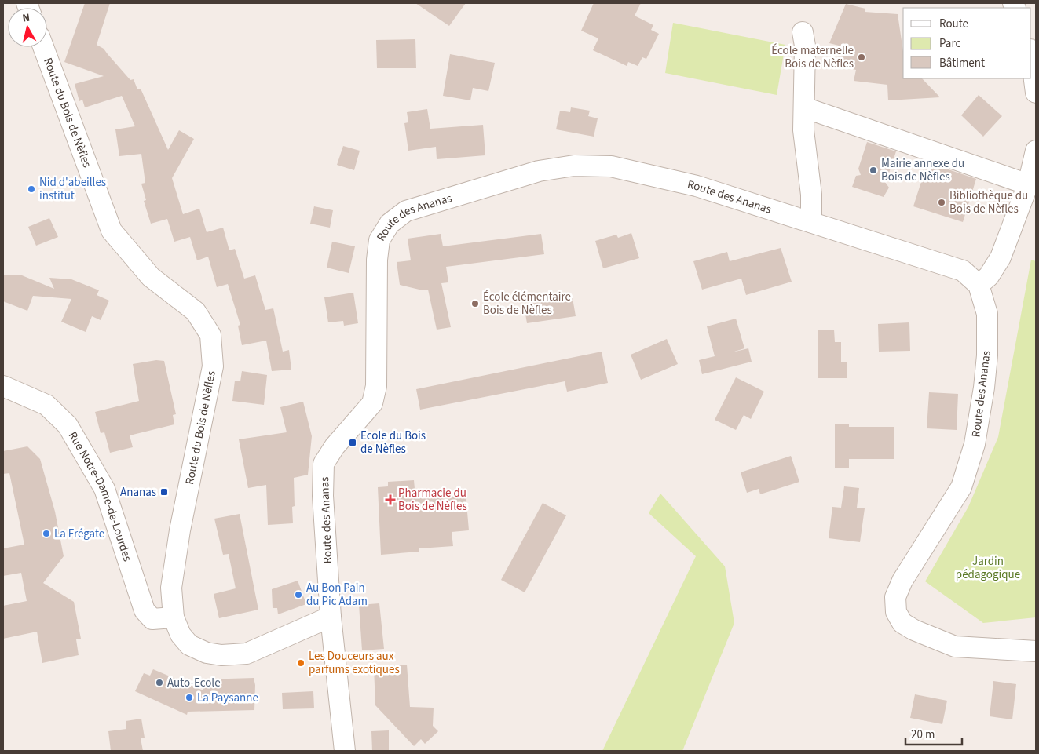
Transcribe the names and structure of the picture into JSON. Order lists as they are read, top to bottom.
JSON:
{
  "streets": {
    "street": ["Route du Bois de Nèfles", "Route des Ananas", "Rue Notre-Dame-de-Lourdes"]
  },
  "crossings": [
    ["Route du Bois de Nèfles", "Route des Ananas"],
    ["Route du Bois de Nèfles", "Rue Notre-Dame-de-Lourdes"]
  ],
  "parks": ["Jardin pédagogique"],
  "places": {
    "other": [
      "École maternelle Bois de Nèfles",
      "Mairie annexe du Bois de Nèfles",
      "Nid d'abeilles institut",
      "Bibliothèque du Bois de Nèfles",
      "École élémentaire Bois de Nèfles",
      "La Frégate",
      "Au Bon Pain du Pic Adam",
      "Les Douceurs aux parfums exotiques",
      "Auto-Ecole",
      "La Paysanne"
    ],
    "transit": ["Ecole du Bois de Nèfles", "Ananas"],
    "health": ["Pharmacie du Bois de Nèfles"]
  },
  "legend": ["Route", "Parc", "Bâtiment"],
  "scale_bar": "20 m",
  "north": "top"
}
